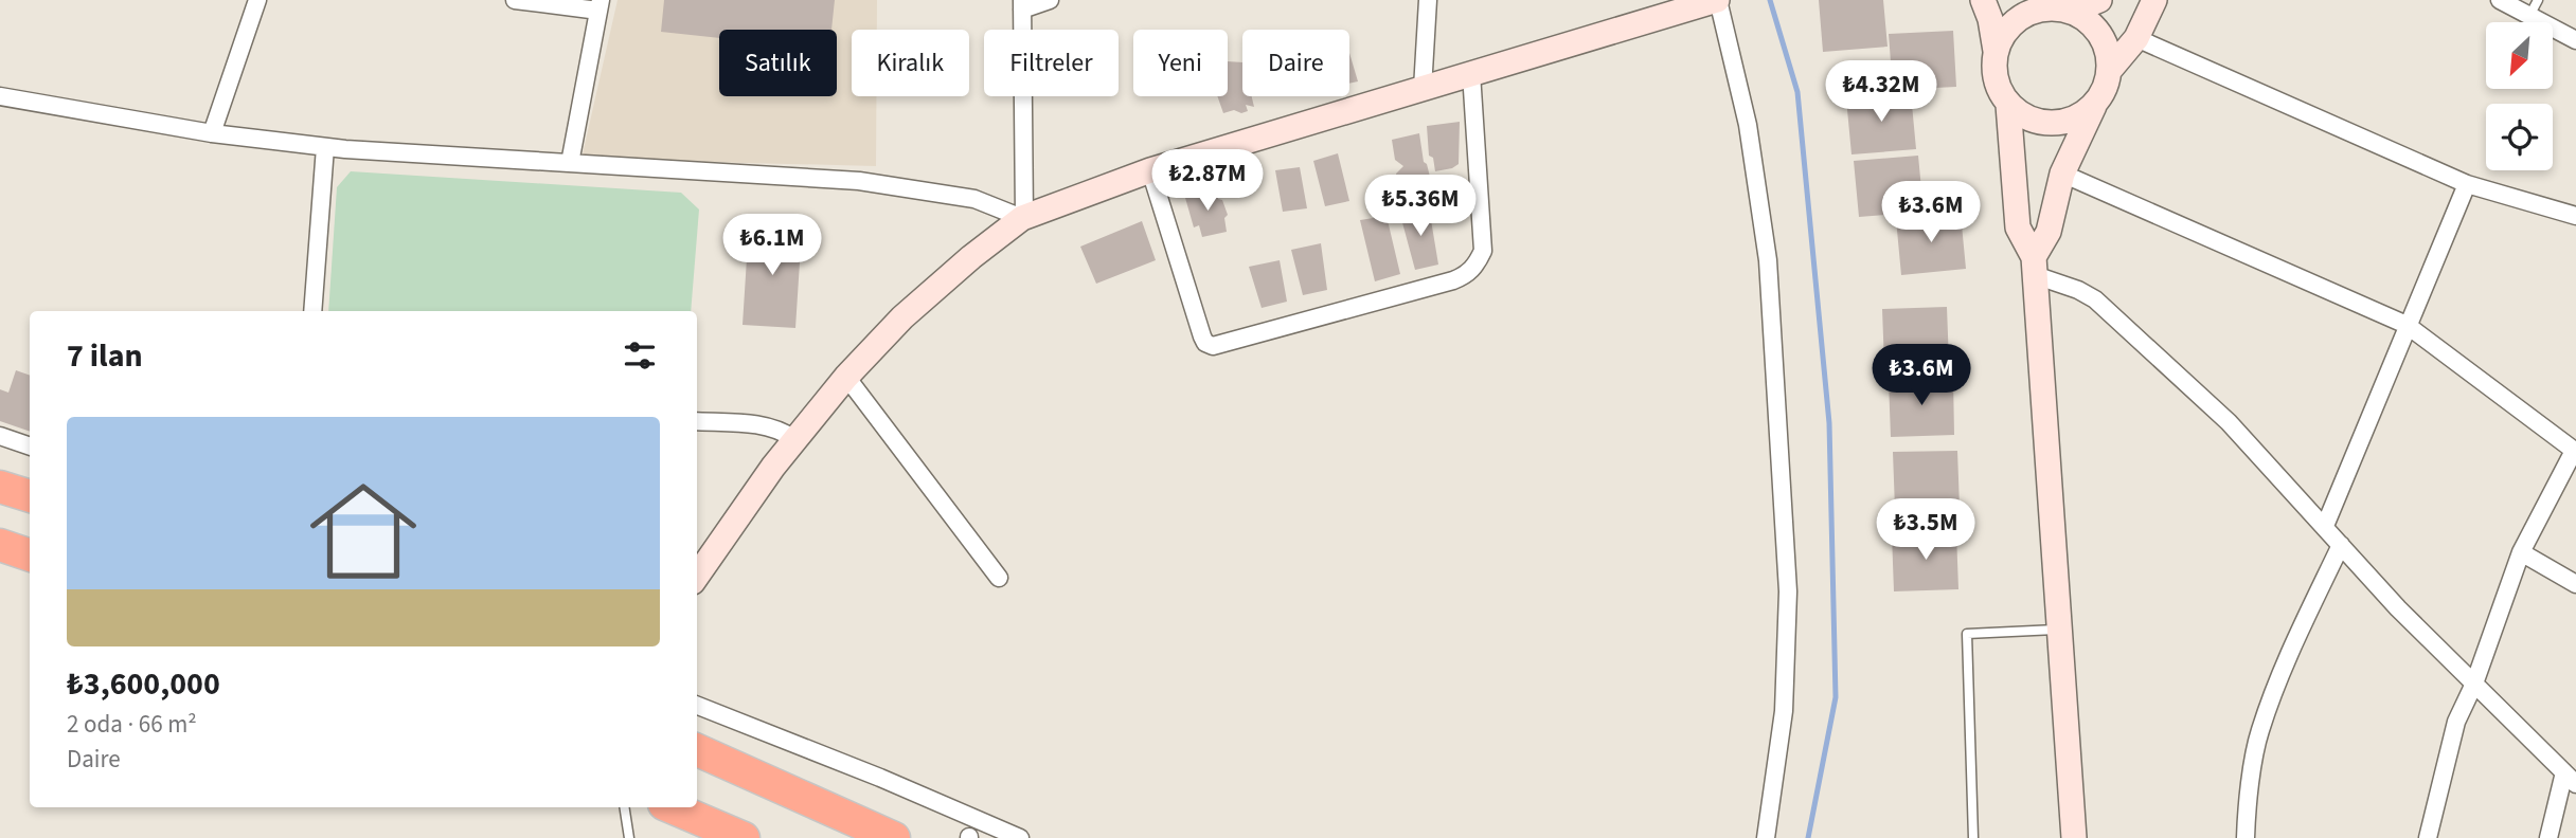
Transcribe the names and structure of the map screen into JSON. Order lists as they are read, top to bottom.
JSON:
{
  "north": "bottom left",
  "page": {
    "chip": [
      "Satılık",
      "Kiralık",
      "Filtreler",
      "Yeni",
      "Daire"
    ],
    "price": [
      "₺4.32M",
      "₺2.87M",
      "₺5.36M",
      "₺3.6M",
      "₺6.1M",
      "₺3.6M",
      "₺3.5M"
    ],
    "heading": "7 ilan",
    "list": [
      {
        "name": "₺3,600,000",
        "note": "2 oda · 66 m² · Daire"
      }
    ]
  }
}
